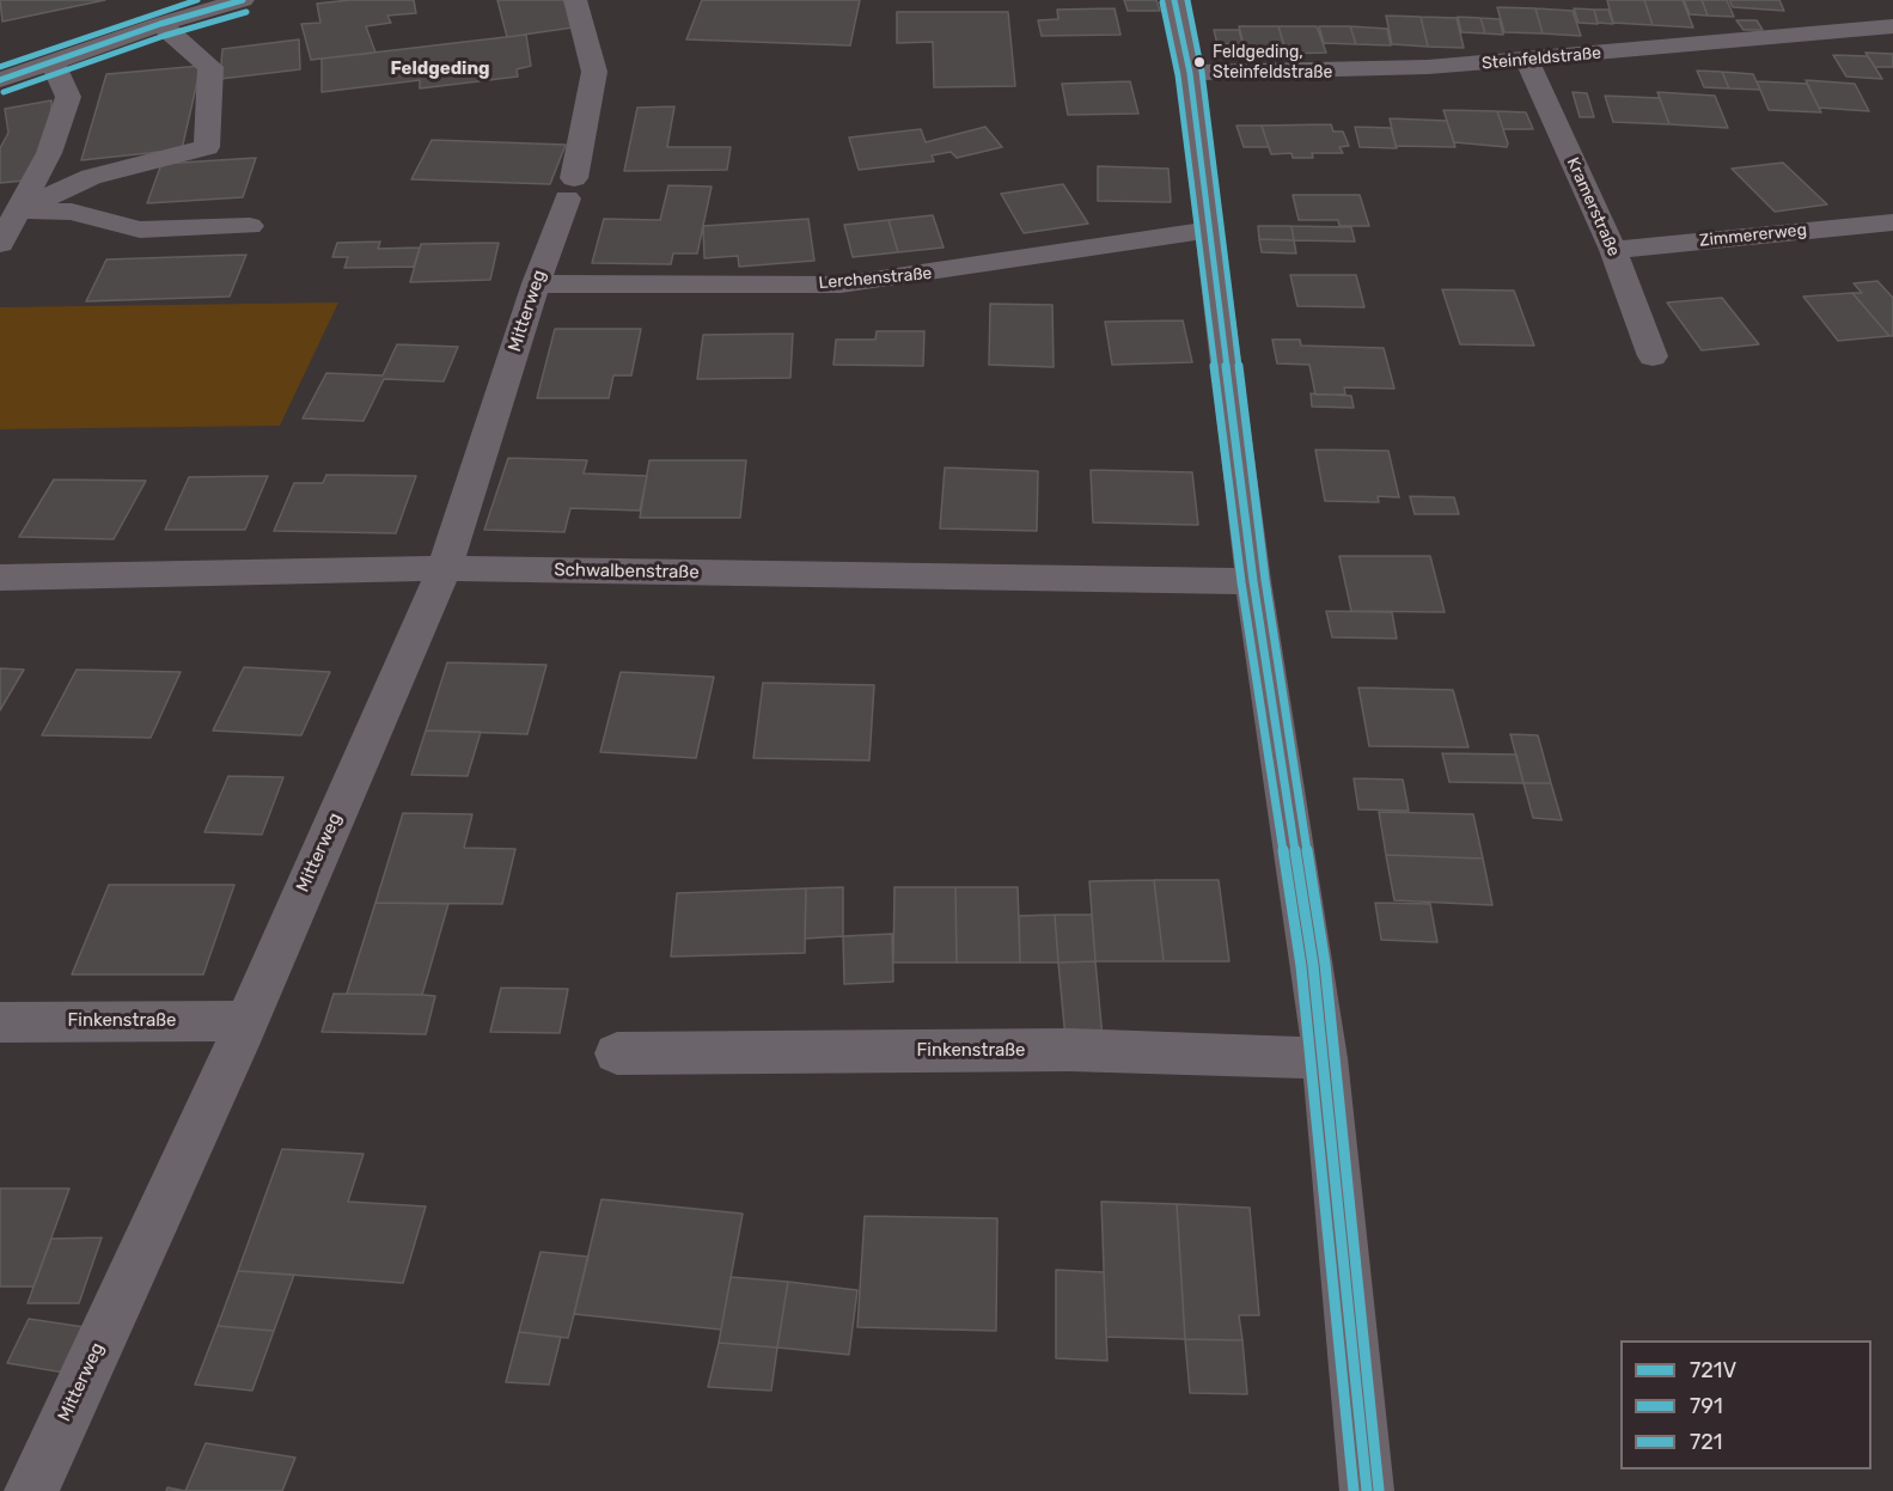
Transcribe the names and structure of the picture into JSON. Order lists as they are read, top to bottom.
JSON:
{
  "streets": {
    "street": [
      "Steinfeldstraße",
      "Kramerstraße",
      "Zimmererweg",
      "Lerchenstraße",
      "Mitterweg",
      "Schwalbenstraße",
      "Finkenstraße"
    ]
  },
  "crossings": [
    ["Steinfeldstraße", "Kramerstraße"],
    ["Kramerstraße", "Zimmererweg"],
    ["Lerchenstraße", "Mitterweg"],
    ["Mitterweg", "Schwalbenstraße"],
    ["Mitterweg", "Finkenstraße"]
  ],
  "districts": ["Feldgeding"],
  "places": ["Feldgeding, Steinfeldstraße"],
  "lines": ["transit line 721V", "transit line 721", "transit line 791"],
  "legend": ["721V", "791", "721"]
}
